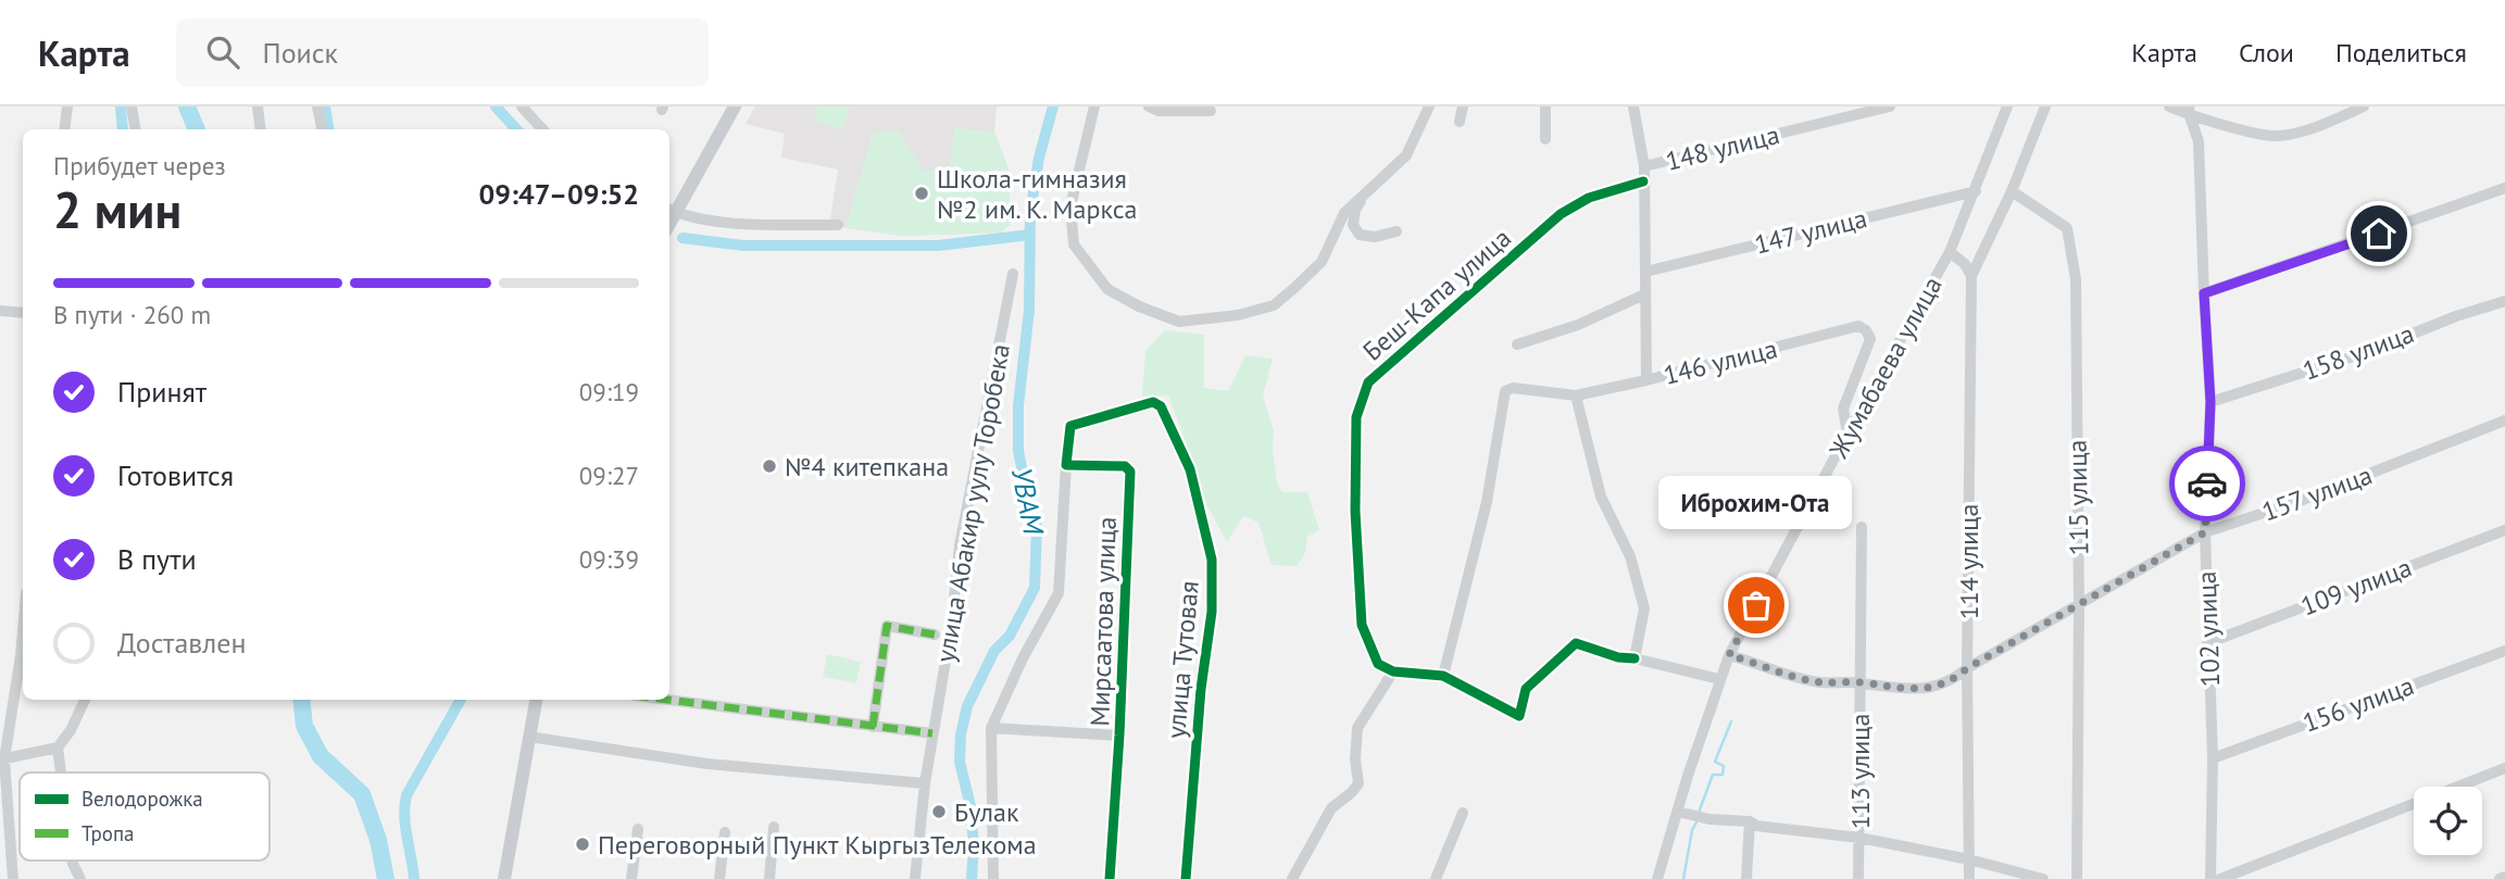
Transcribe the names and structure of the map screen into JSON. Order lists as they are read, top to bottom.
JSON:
{
  "streets": {
    "street": [
      "148 улица",
      "147 улица",
      "Беш-Капа улица",
      "158 улица",
      "146 улица",
      "Жумабаева улица",
      "157 улица",
      "115 улица",
      "улица Абакир уулу Торобека",
      "114 улица",
      "109 улица",
      "Мирсаатова улица",
      "102 улица",
      "улица Тутовая",
      "156 улица",
      "113 улица"
    ]
  },
  "crossings": [
    ["148 улица", "146 улица"],
    ["147 улица", "146 улица"],
    ["147 улица", "Жумабаева улица"],
    ["Беш-Капа улица", "146 улица"],
    ["158 улица", "102 улица"],
    ["146 улица", "Жумабаева улица"],
    ["Жумабаева улица", "157 улица"],
    ["157 улица", "115 улица"],
    ["157 улица", "114 улица"],
    ["157 улица", "102 улица"],
    ["157 улица", "113 улица"],
    ["109 улица", "102 улица"],
    ["Мирсаатова улица", "улица Тутовая"],
    ["102 улица", "156 улица"]
  ],
  "water": ["УВАМ"],
  "places": [
    "Школа-гимназия №2 им. К. Маркса",
    "№4 китепкана",
    "Иброхим-Ота",
    "Булак",
    "Переговорный Пункт КыргызТелекома"
  ],
  "legend": ["Велодорожка", "Тропа"],
  "page": {
    "header": "Карта",
    "search": "Поиск",
    "nav": ["Карта", "Слои", "Поделиться"],
    "heading": ["2 мин", "Прибудет через", "09:47–09:52"],
    "bar": "В пути · 260 m",
    "list": [
      ["Принят", "09:19"],
      ["Готовится", "09:27"],
      ["В пути", "09:39"],
      "Доставлен"
    ],
    "bubble": "Иброхим-Ота"
  }
}
